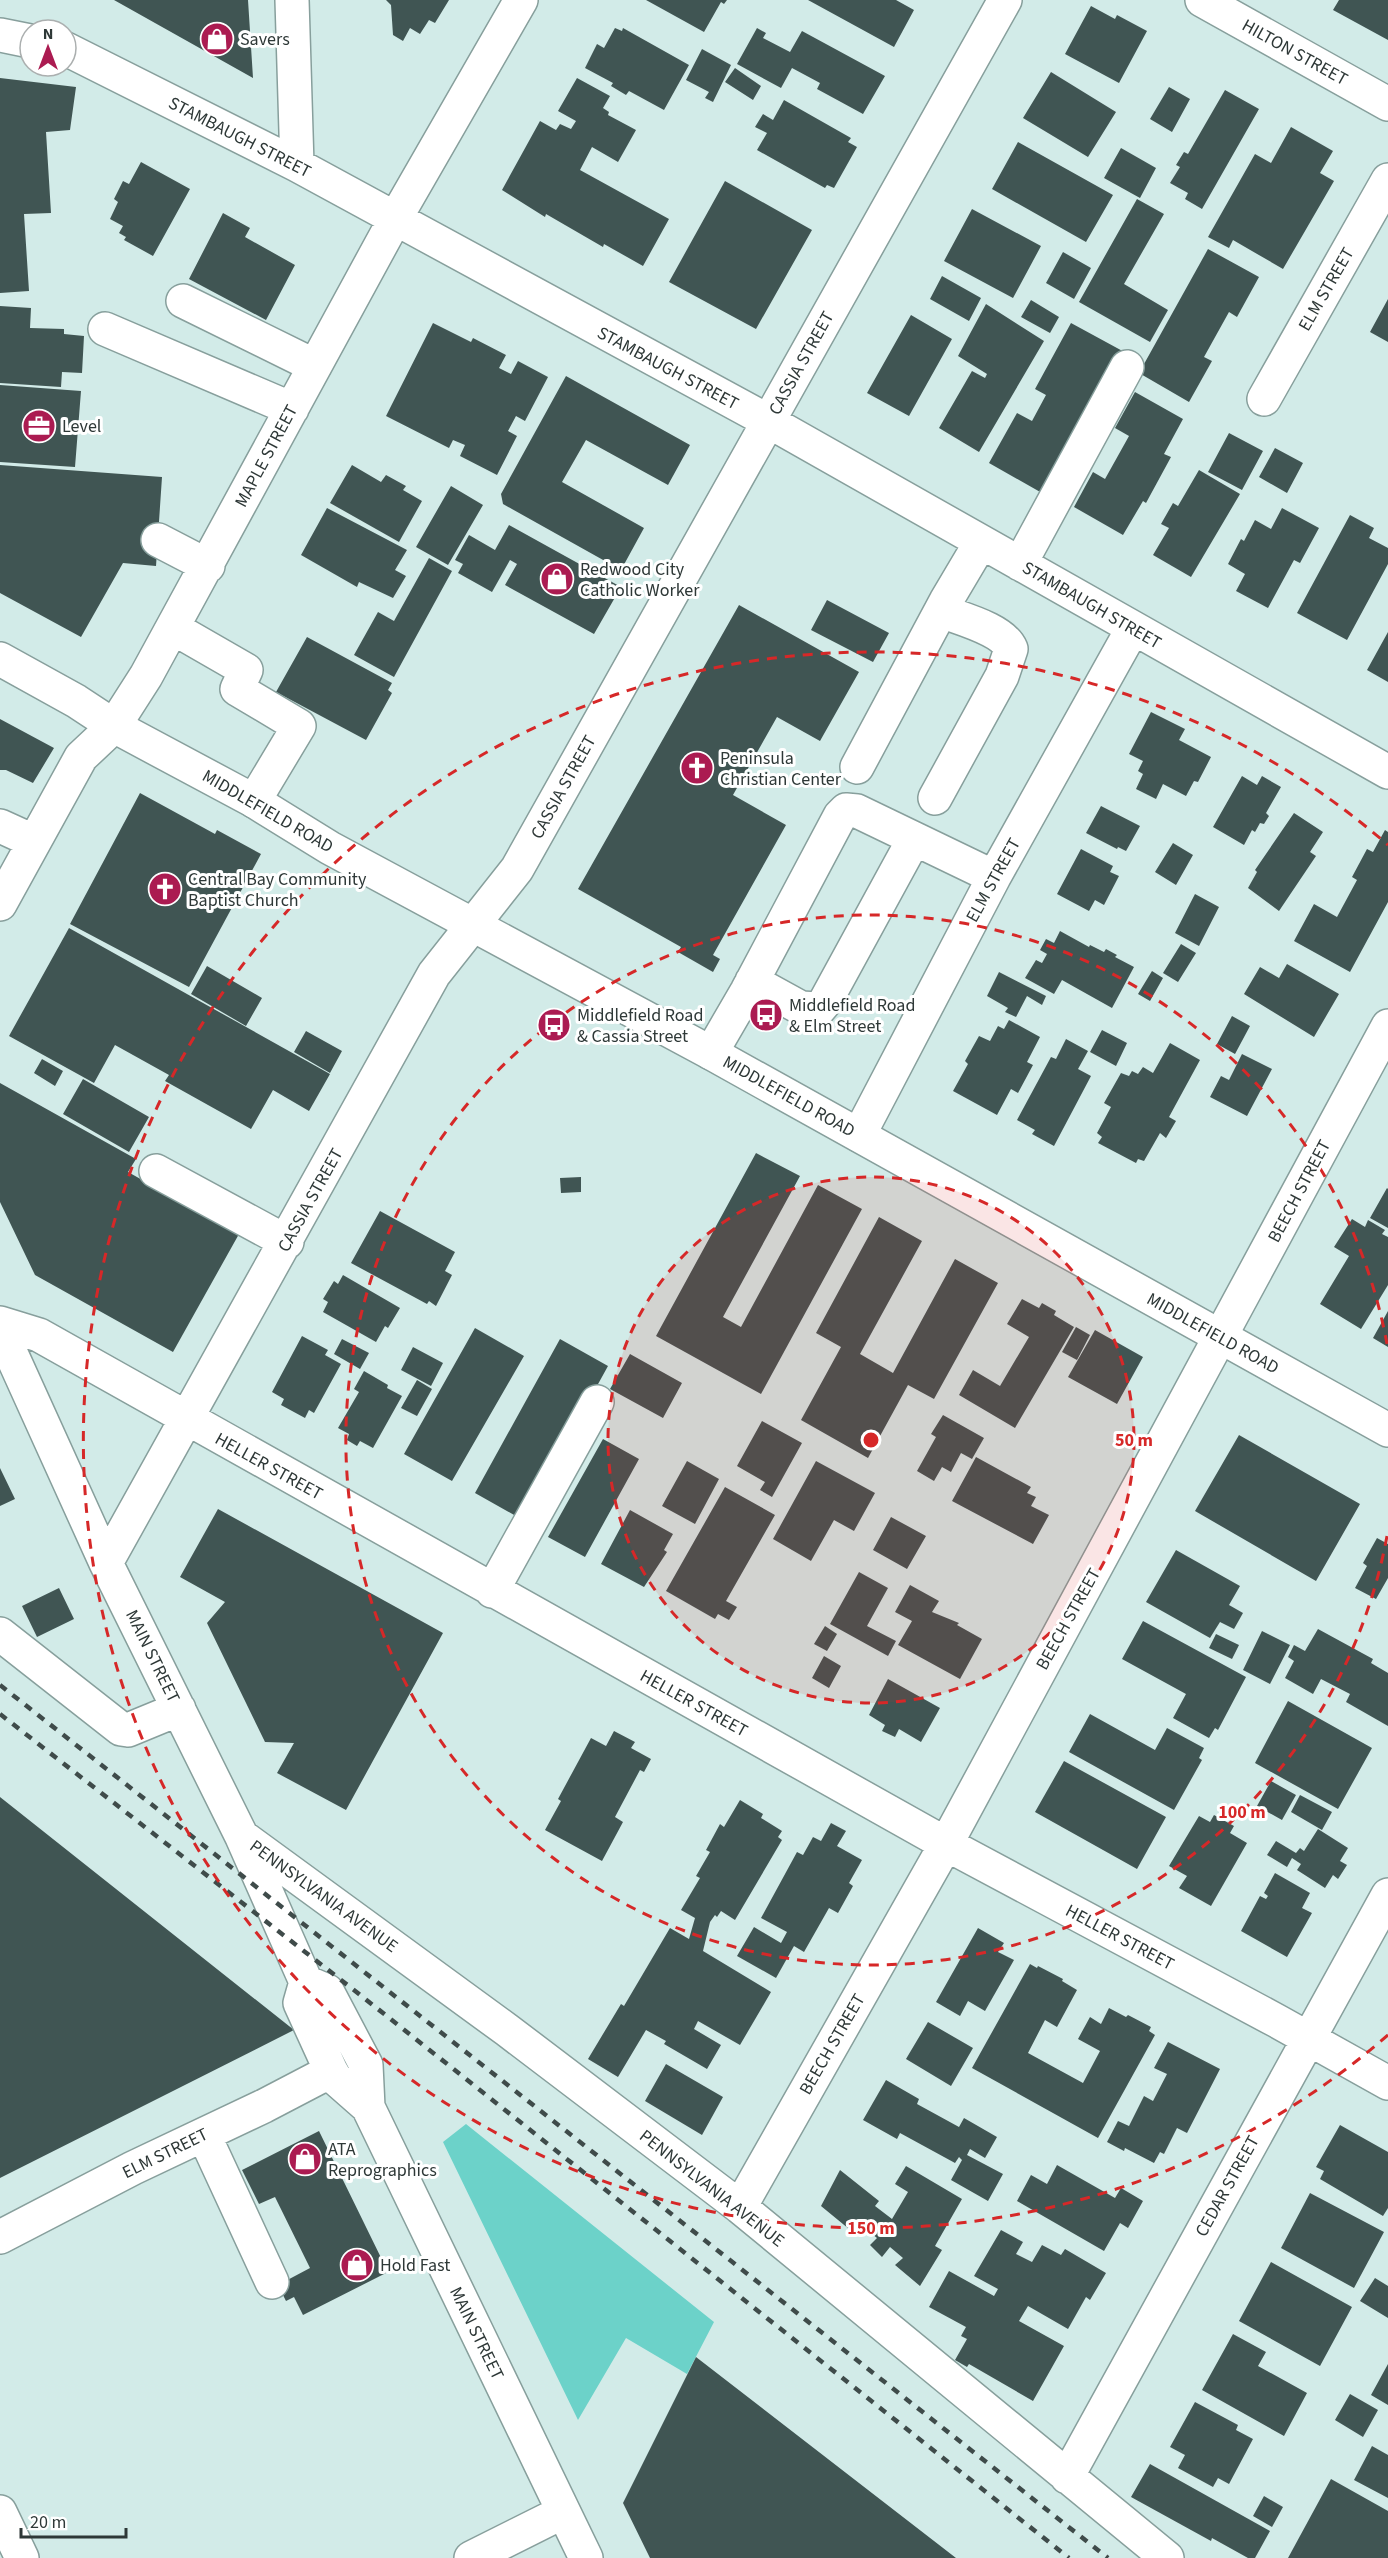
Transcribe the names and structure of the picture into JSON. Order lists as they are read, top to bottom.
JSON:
{
  "streets": {
    "street": [
      "HILTON STREET",
      "STAMBAUGH STREET",
      "ELM STREET",
      "CASSIA STREET",
      "MAPLE STREET",
      "MIDDLEFIELD ROAD",
      "BEECH STREET",
      "HELLER STREET",
      "MAIN STREET",
      "PENNSYLVANIA AVENUE",
      "CEDAR STREET"
    ]
  },
  "crossings": [
    ["STAMBAUGH STREET", "ELM STREET"],
    ["STAMBAUGH STREET", "CASSIA STREET"],
    ["STAMBAUGH STREET", "MAPLE STREET"],
    ["ELM STREET", "MIDDLEFIELD ROAD"],
    ["ELM STREET", "MAIN STREET"],
    ["CASSIA STREET", "MIDDLEFIELD ROAD"],
    ["CASSIA STREET", "HELLER STREET"],
    ["CASSIA STREET", "MAIN STREET"],
    ["MAPLE STREET", "MIDDLEFIELD ROAD"],
    ["MIDDLEFIELD ROAD", "BEECH STREET"],
    ["BEECH STREET", "HELLER STREET"],
    ["BEECH STREET", "PENNSYLVANIA AVENUE"],
    ["HELLER STREET", "CEDAR STREET"],
    ["MAIN STREET", "PENNSYLVANIA AVENUE"],
    ["PENNSYLVANIA AVENUE", "CEDAR STREET"]
  ],
  "places": {
    "shop": [
      "Savers",
      "Redwood City Catholic Worker",
      "ATA Reprographics",
      "Hold Fast"
    ],
    "office": ["Level"],
    "church": ["Peninsula Christian Center", "Central Bay Community Baptist Church"],
    "bus stop": ["Middlefield Road & Elm Street", "Middlefield Road & Cassia Street"]
  },
  "scale_bar": "20 m",
  "north": "top",
  "rings": ["50 m", "100 m", "150 m"]
}
